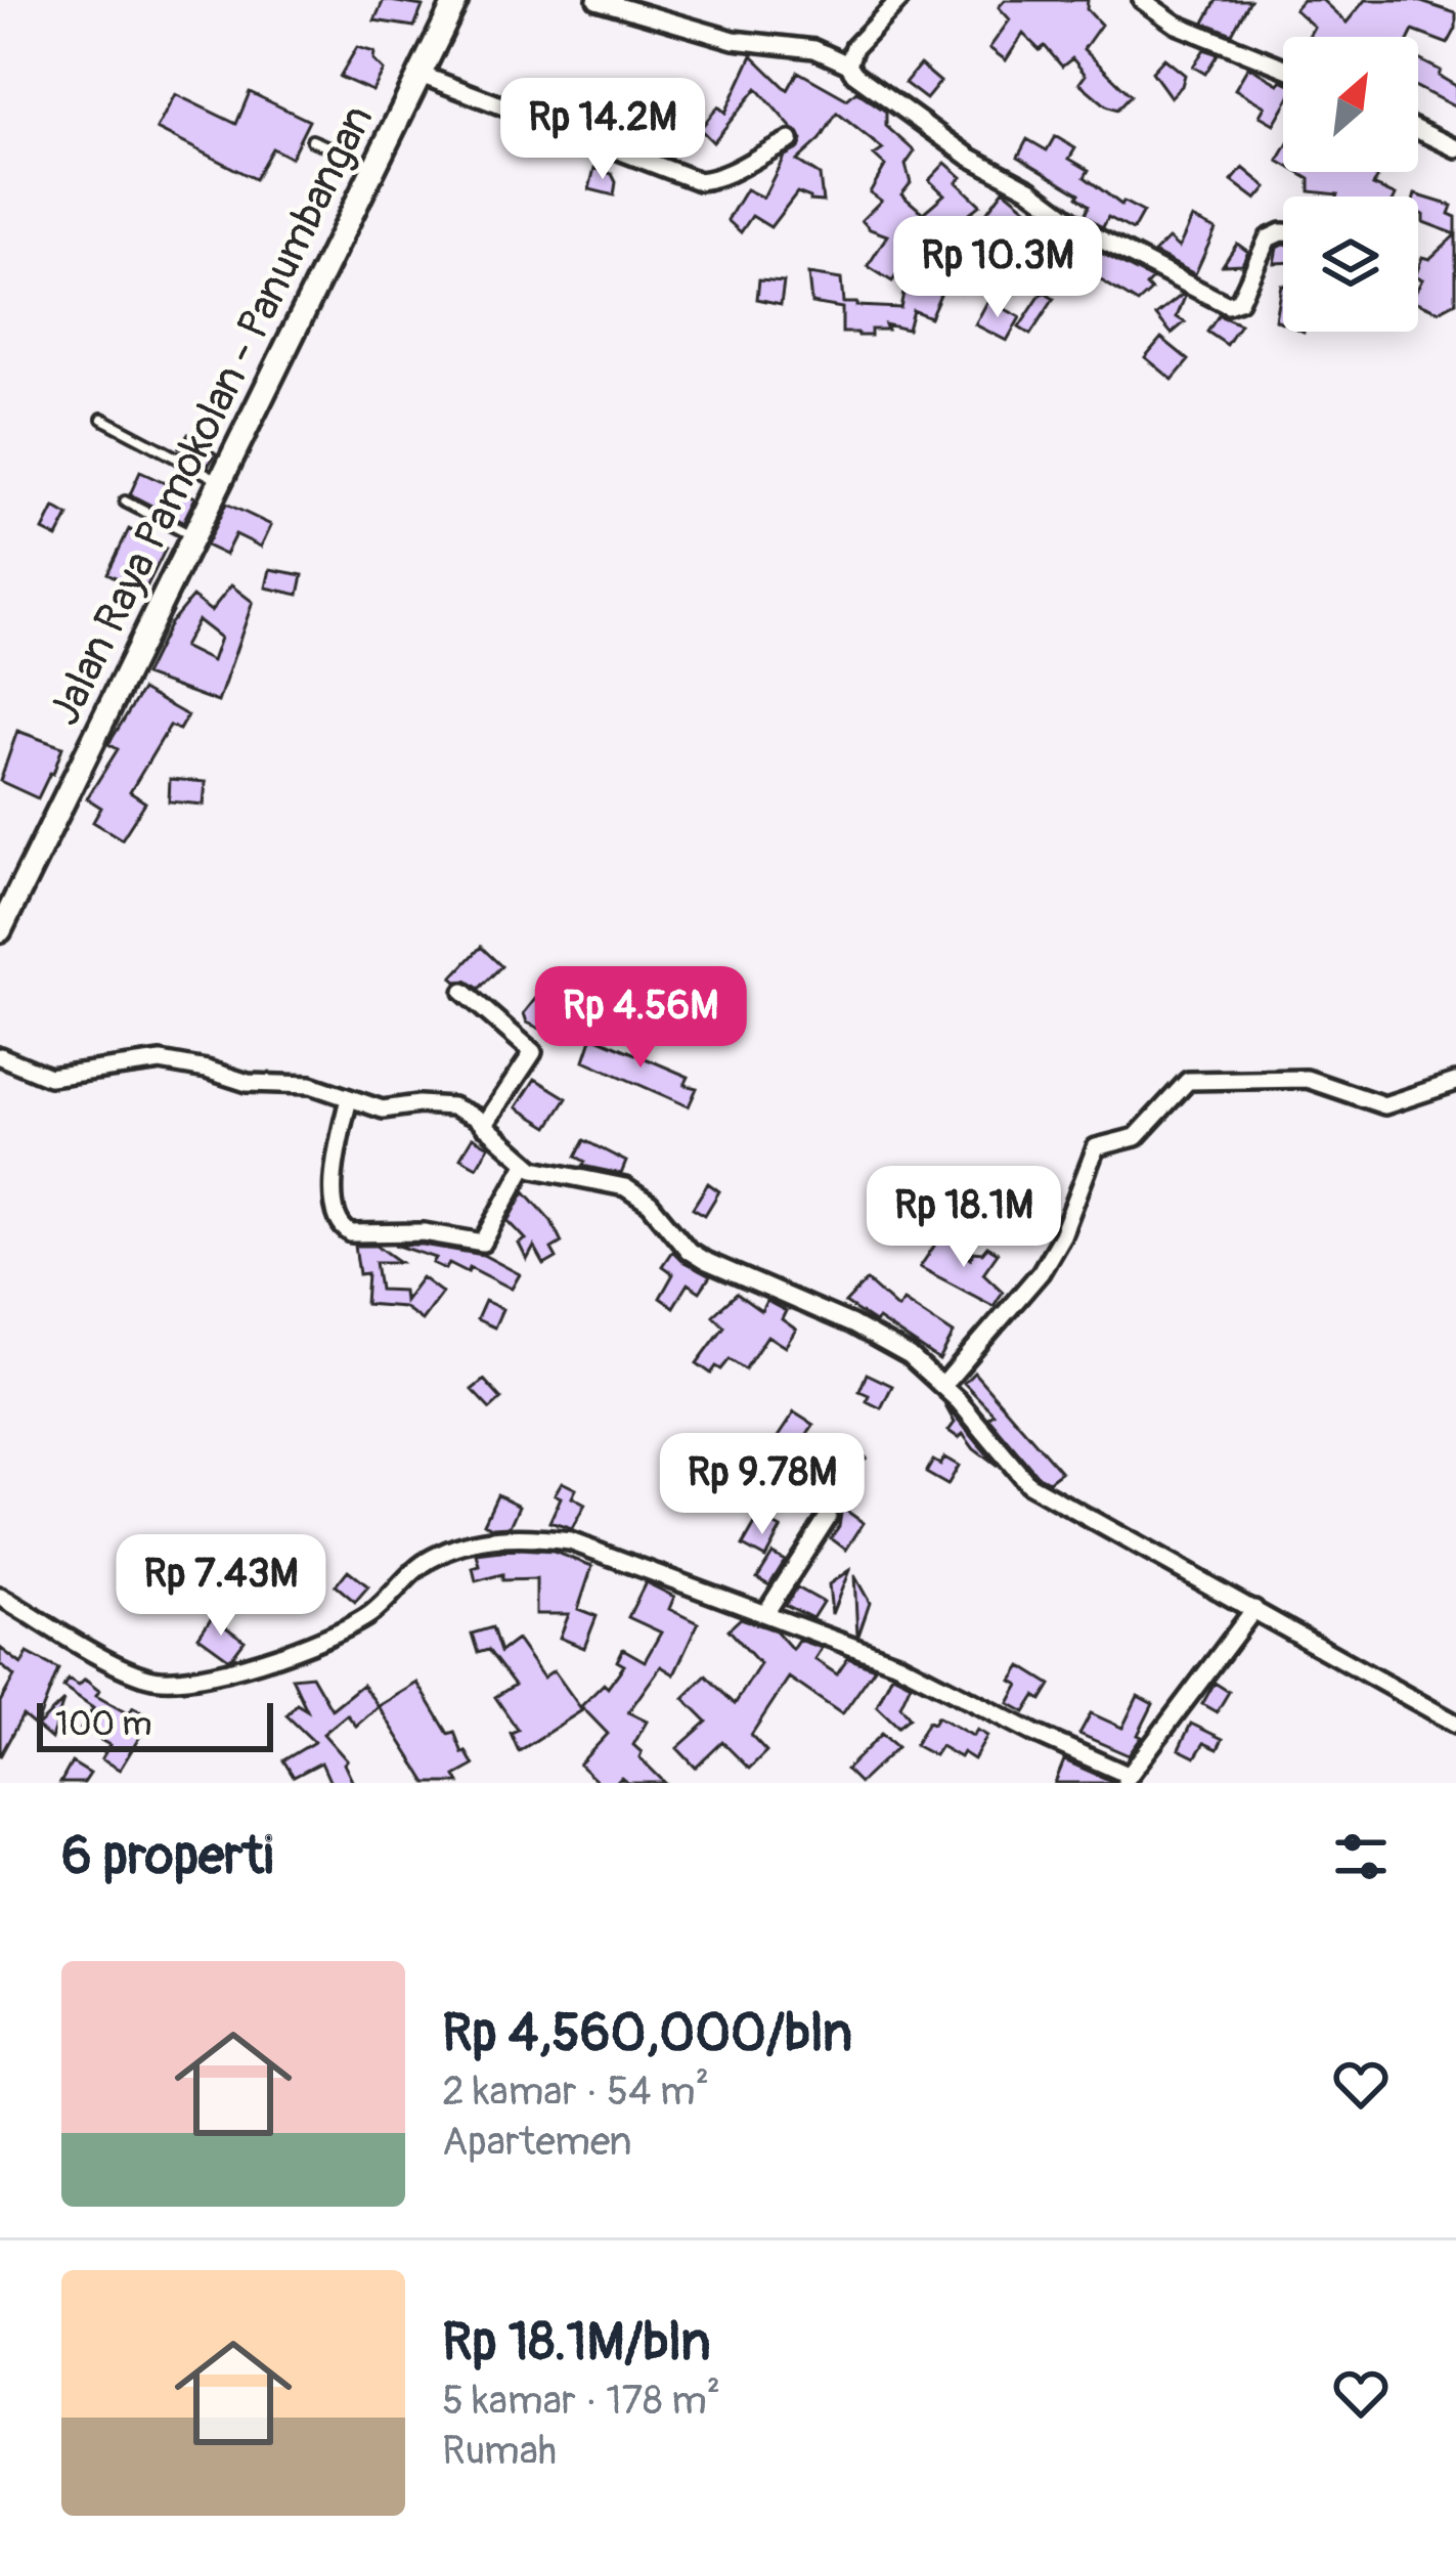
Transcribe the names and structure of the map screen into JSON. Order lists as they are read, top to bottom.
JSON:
{
  "streets": {
    "main road": ["Jalan Raya Pamokolan - Panumbangan"]
  },
  "scale_bar": "100 m",
  "north": "top right",
  "page": {
    "price": [
      "Rp 14.2M",
      "Rp 10.3M",
      "Rp 4.56M",
      "Rp 18.1M",
      "Rp 9.78M",
      "Rp 7.43M"
    ],
    "scale": "100 m",
    "heading": "6 properti",
    "list": [
      {
        "name": "Rp 4,560,000/bln",
        "note": "2 kamar · 54 m² · Apartemen"
      },
      {
        "name": "Rp 18.1M/bln",
        "note": "5 kamar · 178 m² · Rumah"
      }
    ]
  }
}
